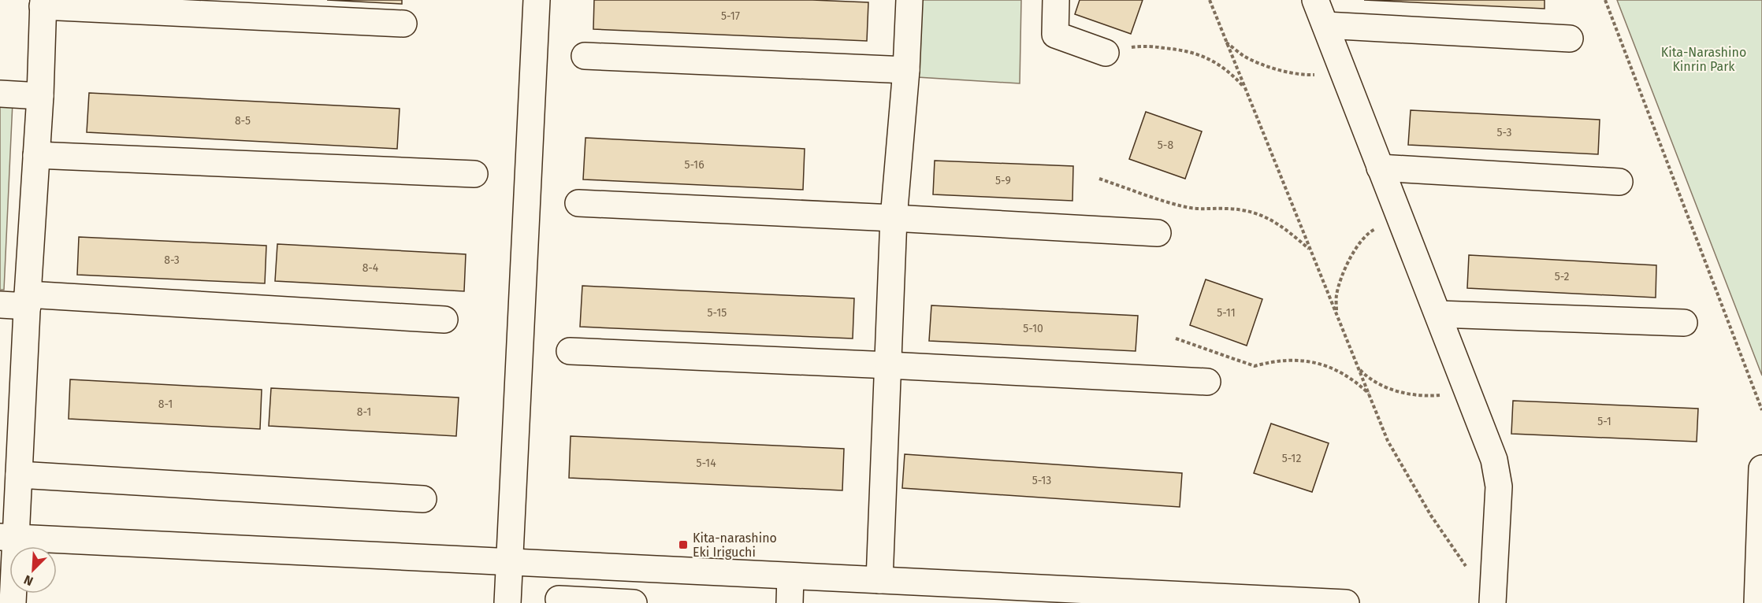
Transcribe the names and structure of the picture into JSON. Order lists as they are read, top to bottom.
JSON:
{
  "parks": ["Kita-Narashino Kinrin Park"],
  "places": {
    "transit": ["Kita-narashino Eki Iriguchi"]
  },
  "house_numbers": [
    "5-17",
    "8-5",
    "5-3",
    "5-8",
    "5-16",
    "5-9",
    "8-3",
    "8-4",
    "5-2",
    "5-15",
    "5-11",
    "5-10",
    "8-1",
    "8-1",
    "5-1",
    "5-12",
    "5-14",
    "5-13"
  ],
  "north": "bottom left"
}
